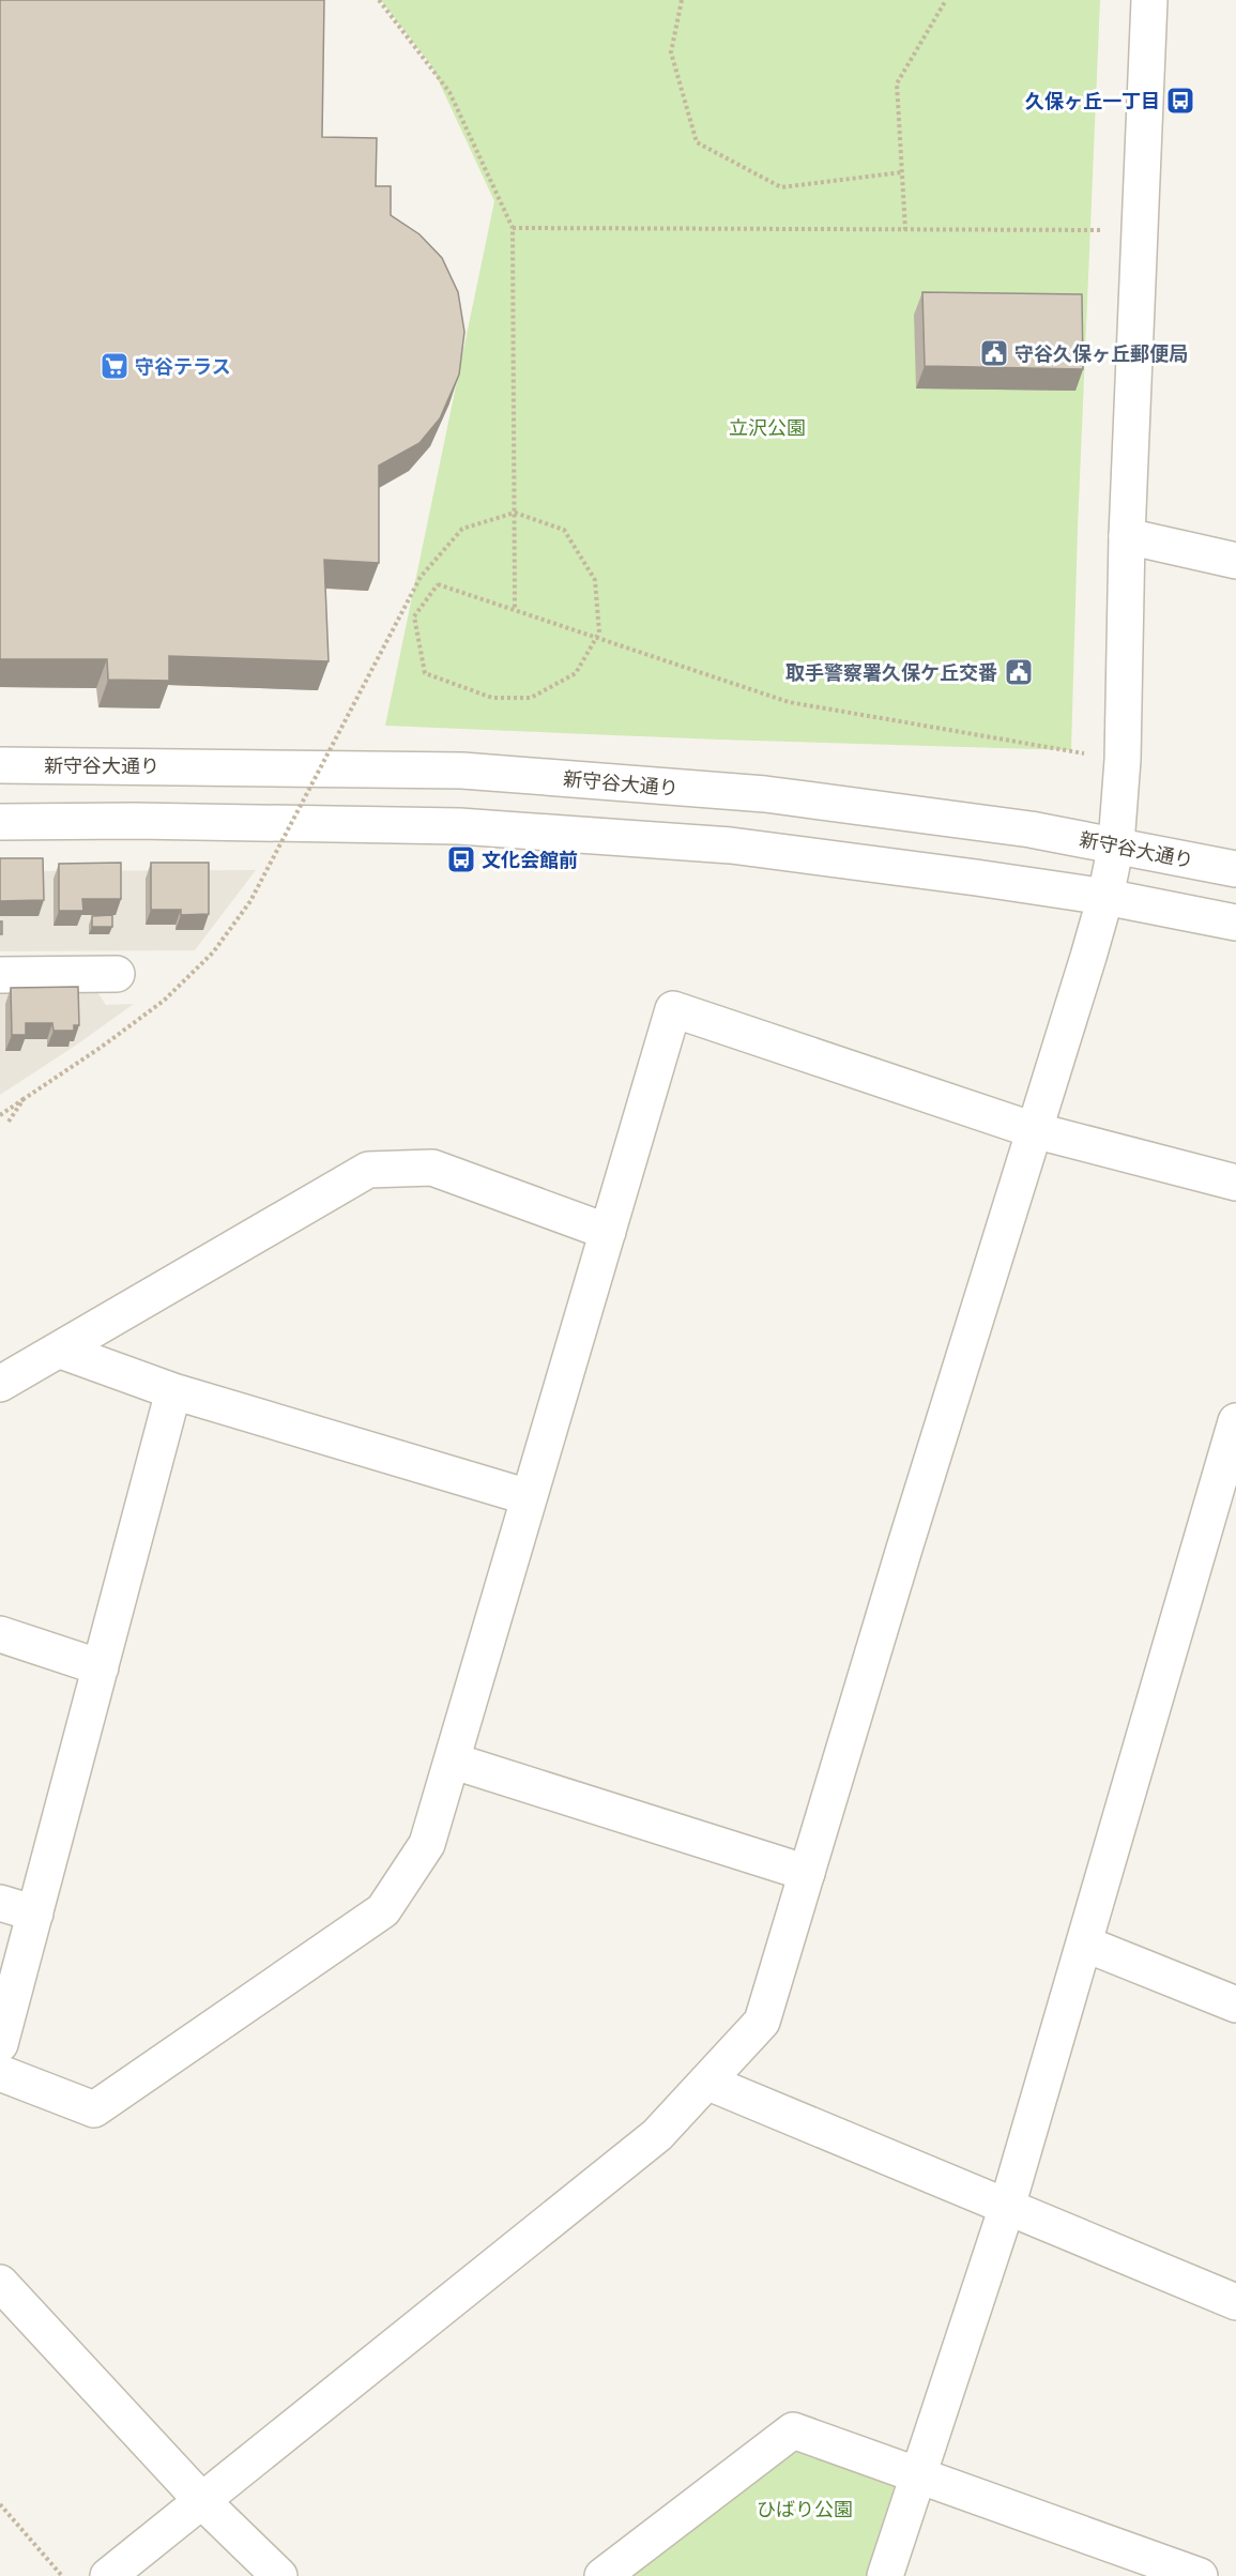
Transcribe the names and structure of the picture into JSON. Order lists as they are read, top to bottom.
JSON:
{
  "streets": {
    "street": ["新守谷大通り"]
  },
  "parks": ["立沢公園", "ひばり公園"],
  "places": {
    "bus stop": ["久保ヶ丘一丁目", "文化会館前"],
    "public building": ["守谷久保ヶ丘郵便局", "取手警察署久保ケ丘交番"],
    "supermarket": ["守谷テラス"]
  }
}
